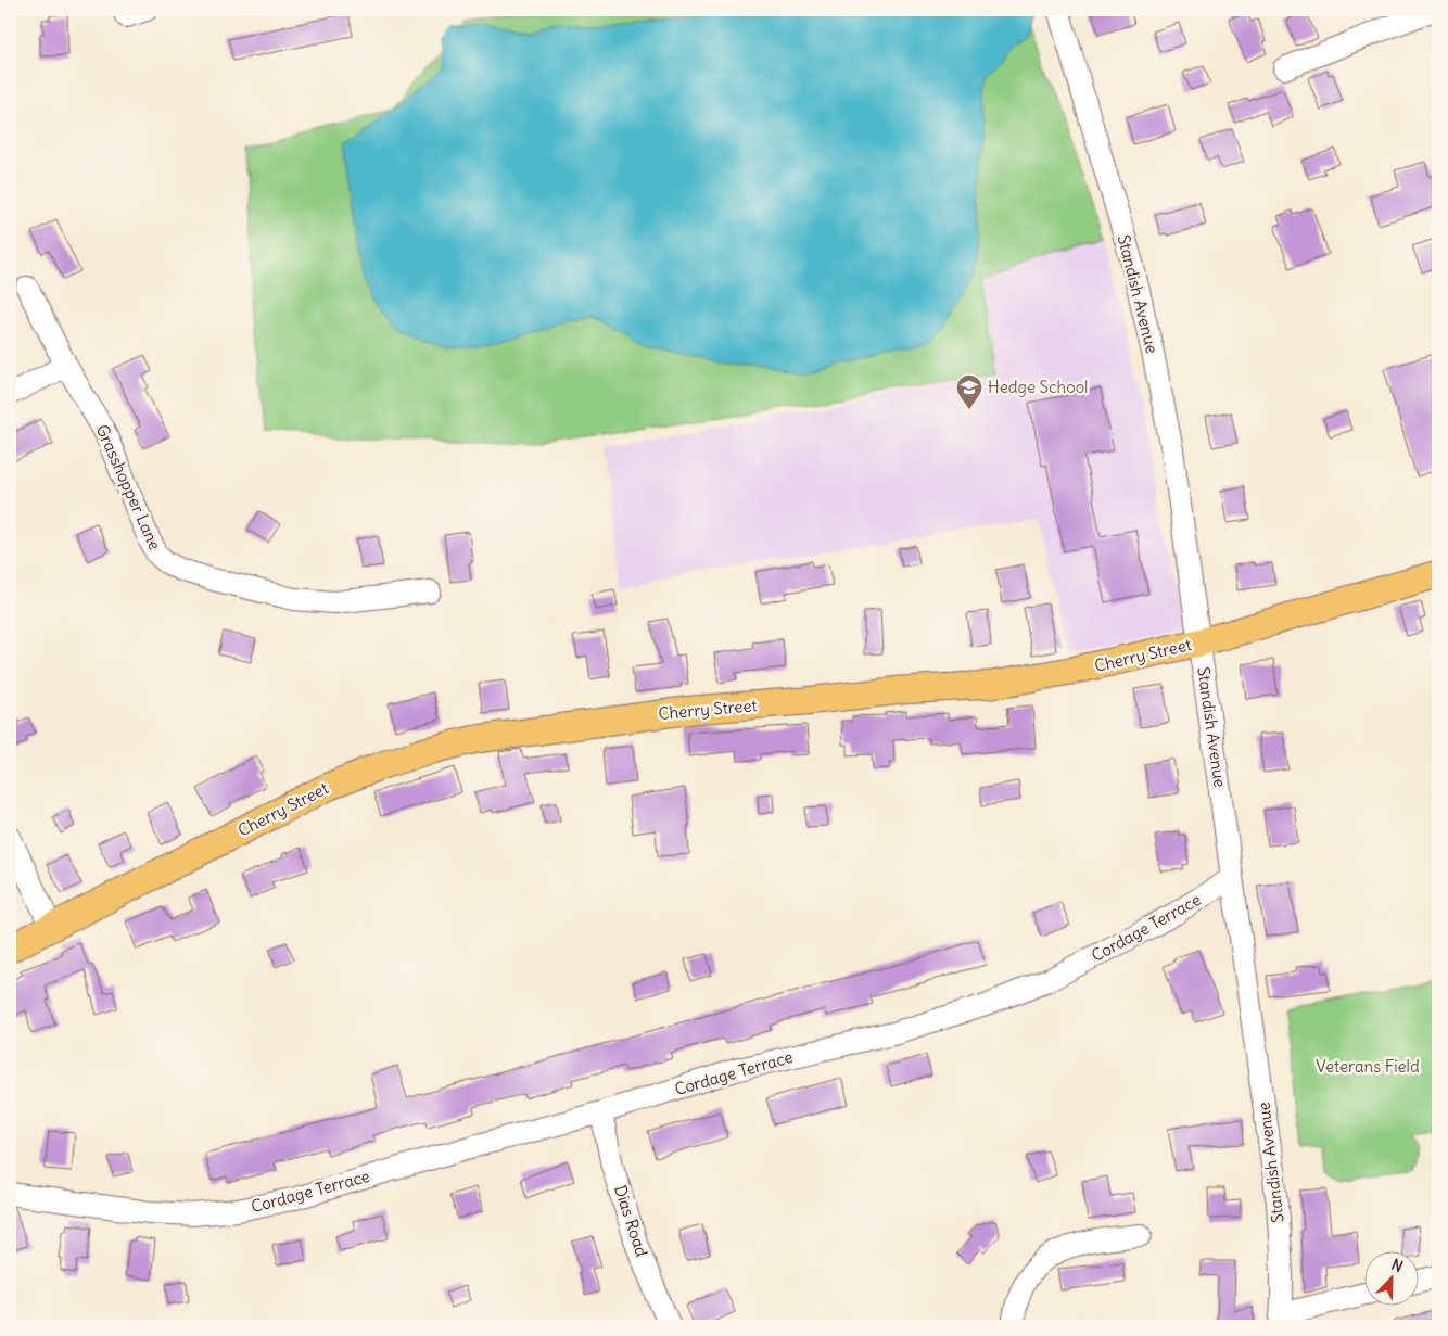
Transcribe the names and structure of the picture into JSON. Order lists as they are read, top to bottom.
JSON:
{
  "streets": {
    "main road": ["Cherry Street"],
    "street": [
      "Standish Avenue",
      "Grasshopper Lane",
      "Cordage Terrace",
      "Dias Road"
    ]
  },
  "crossings": [
    ["Standish Avenue", "Cherry Street"],
    ["Standish Avenue", "Cordage Terrace"],
    ["Cordage Terrace", "Dias Road"]
  ],
  "parks": ["Veterans Field"],
  "places": {
    "school or university": ["Hedge School"]
  },
  "north": "top right"
}
